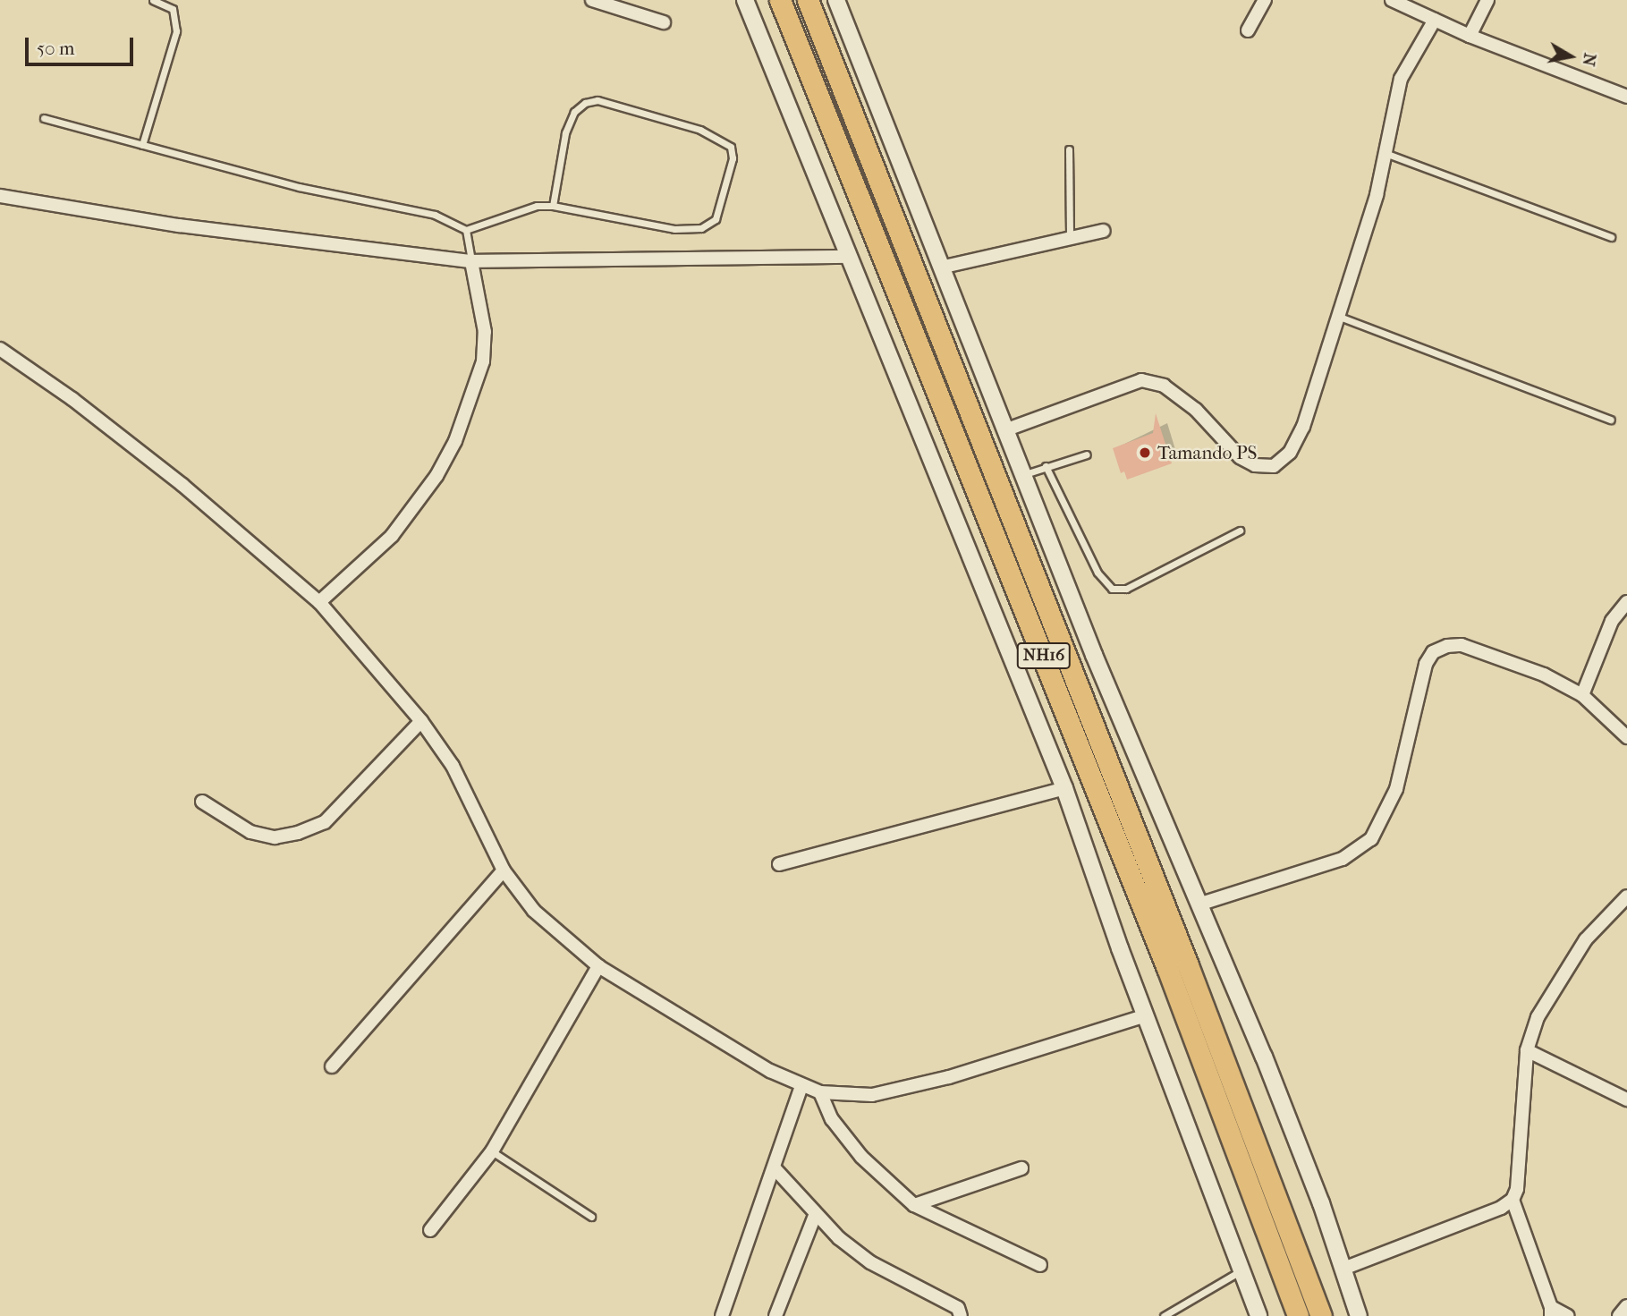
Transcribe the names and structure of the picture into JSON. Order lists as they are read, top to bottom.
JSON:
{
  "streets": {
    "highway": ["NH16"]
  },
  "places": ["Tamando PS"],
  "scale_bar": "50 m",
  "north": "right"
}
